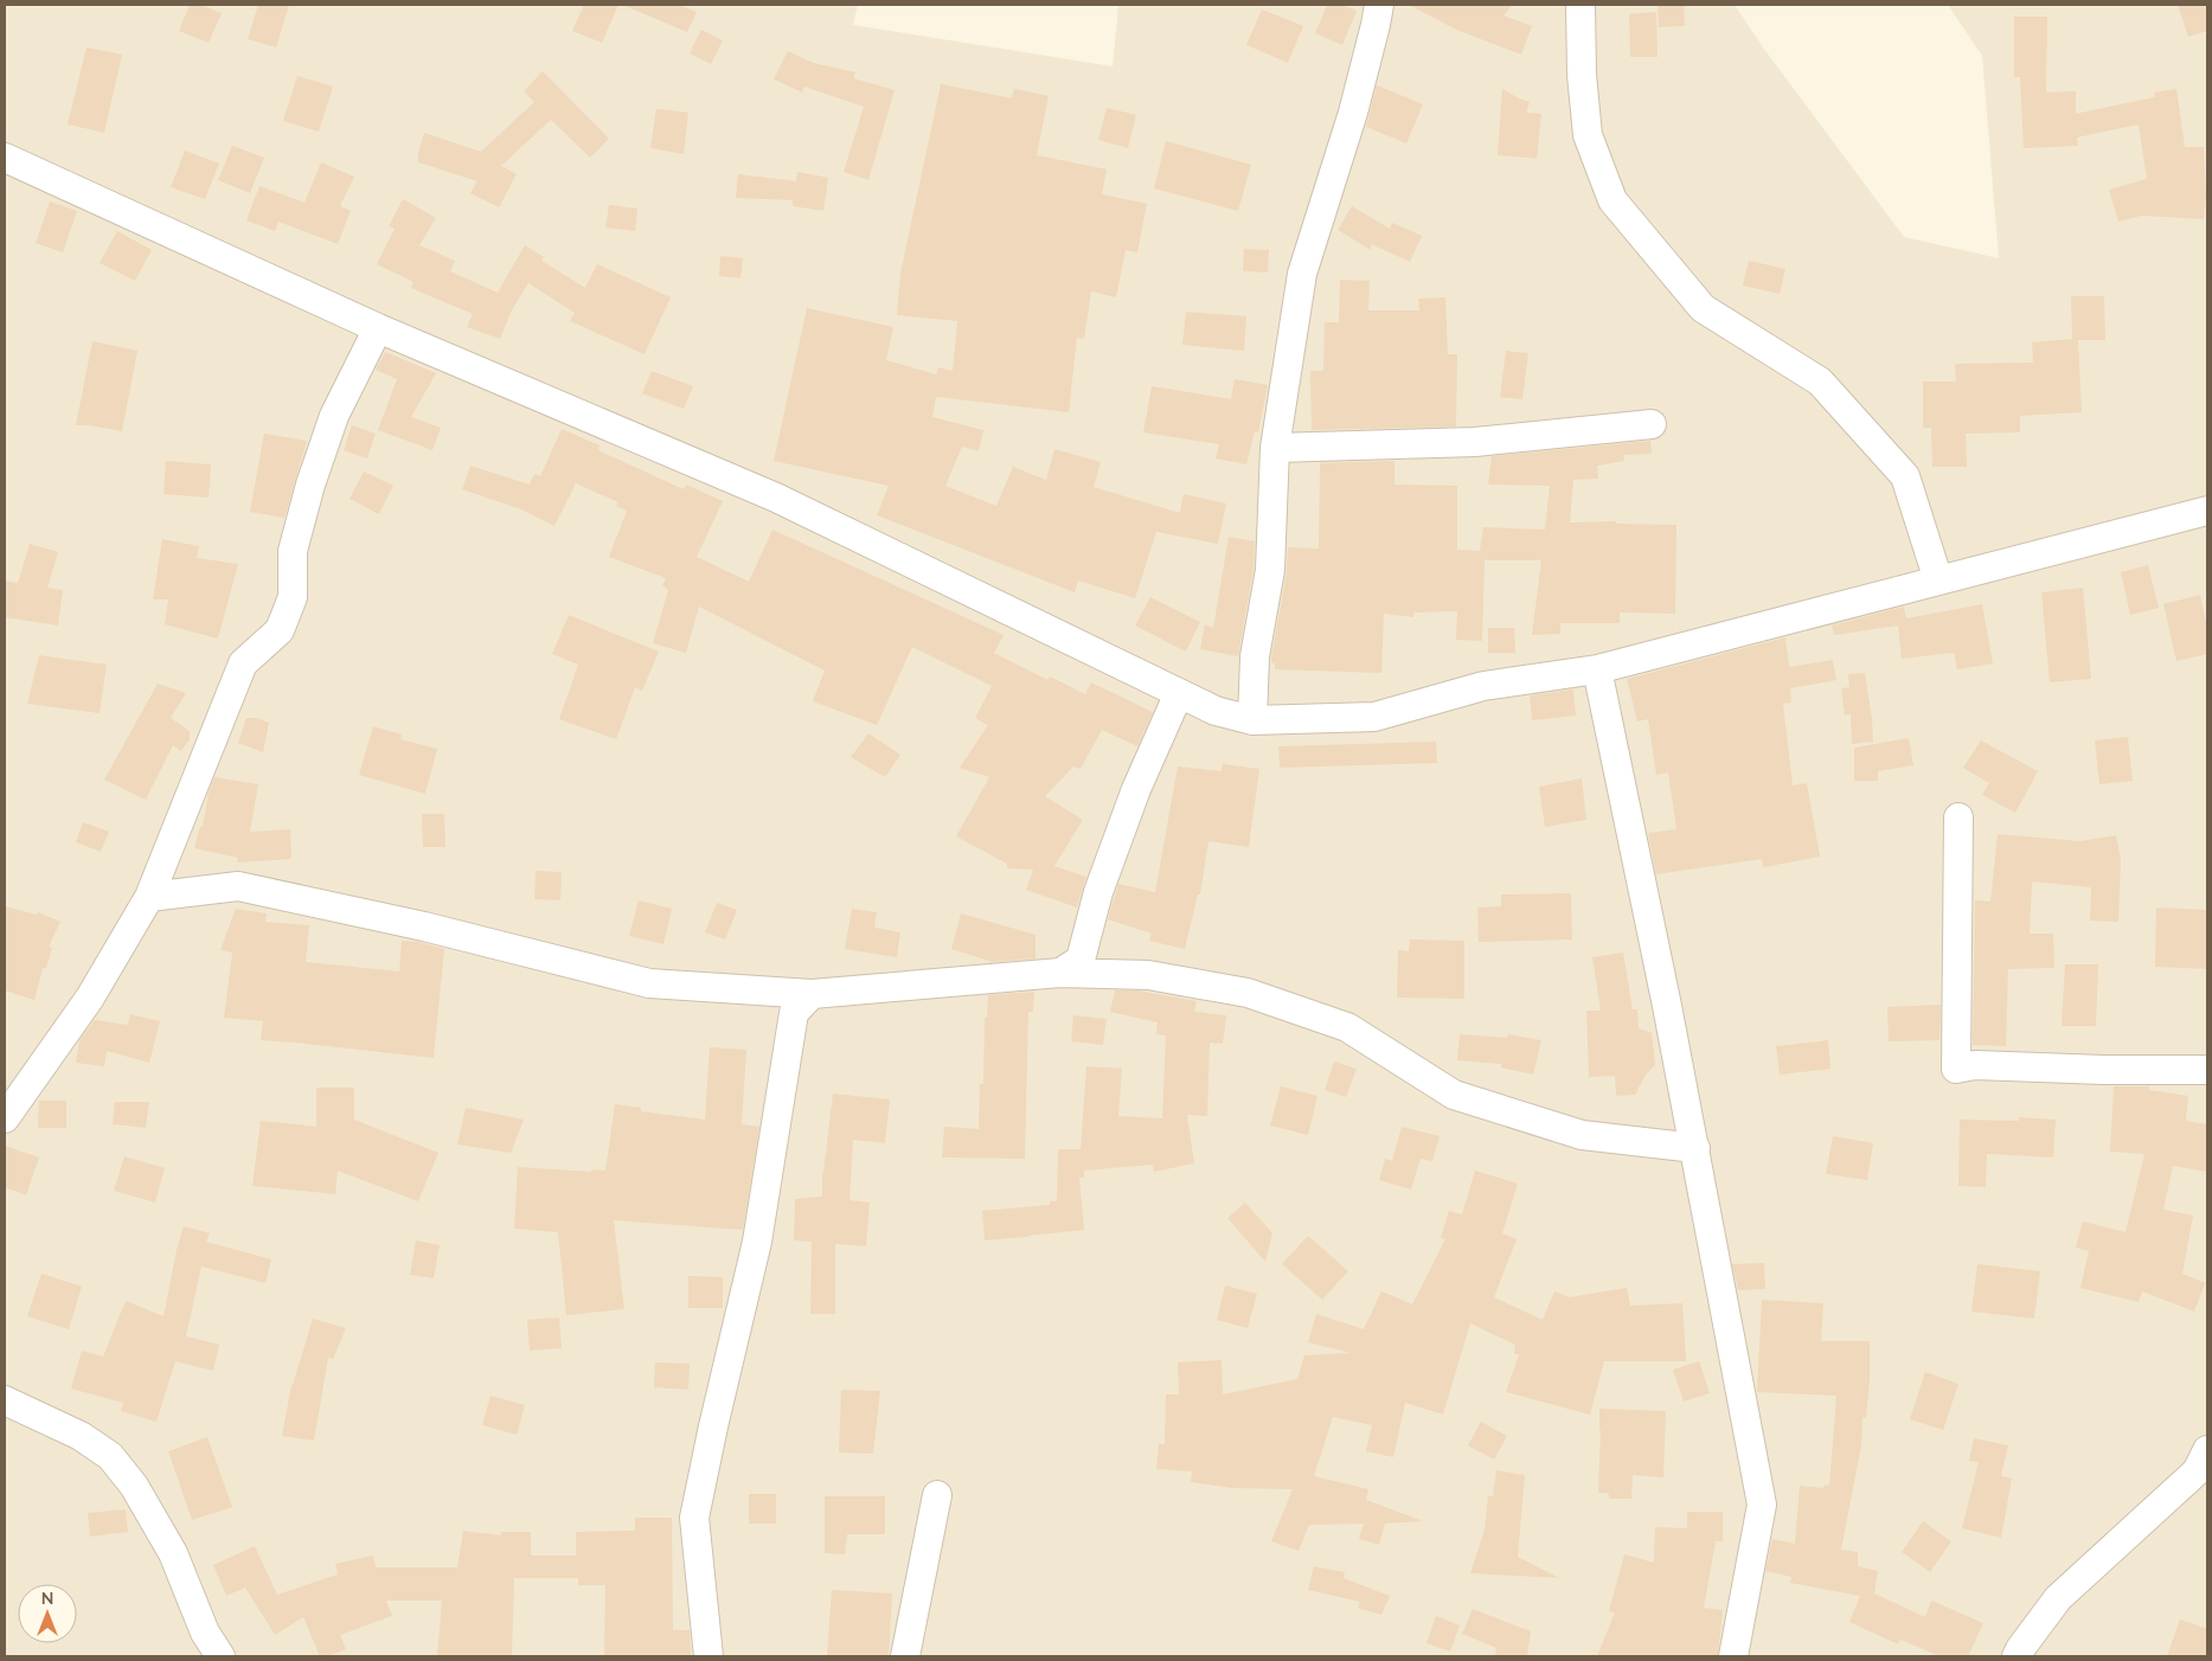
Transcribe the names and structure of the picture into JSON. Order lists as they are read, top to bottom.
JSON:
{
  "north": "top"
}
